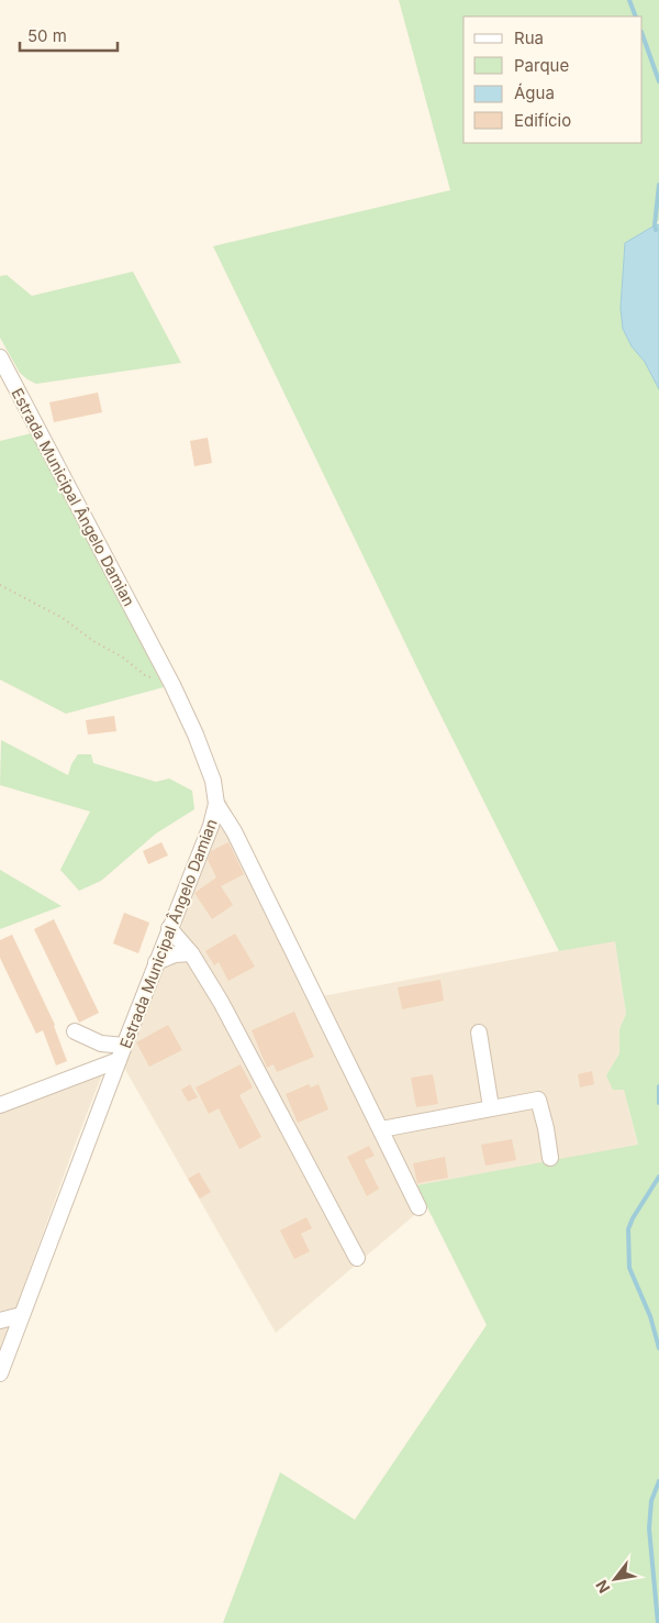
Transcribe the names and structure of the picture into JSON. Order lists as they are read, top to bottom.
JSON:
{
  "streets": {
    "street": ["Estrada Municipal Ângelo Damian"]
  },
  "legend": [
    "Rua",
    "Parque",
    "Água",
    "Edifício"
  ],
  "scale_bar": "50 m",
  "north": "bottom left"
}
